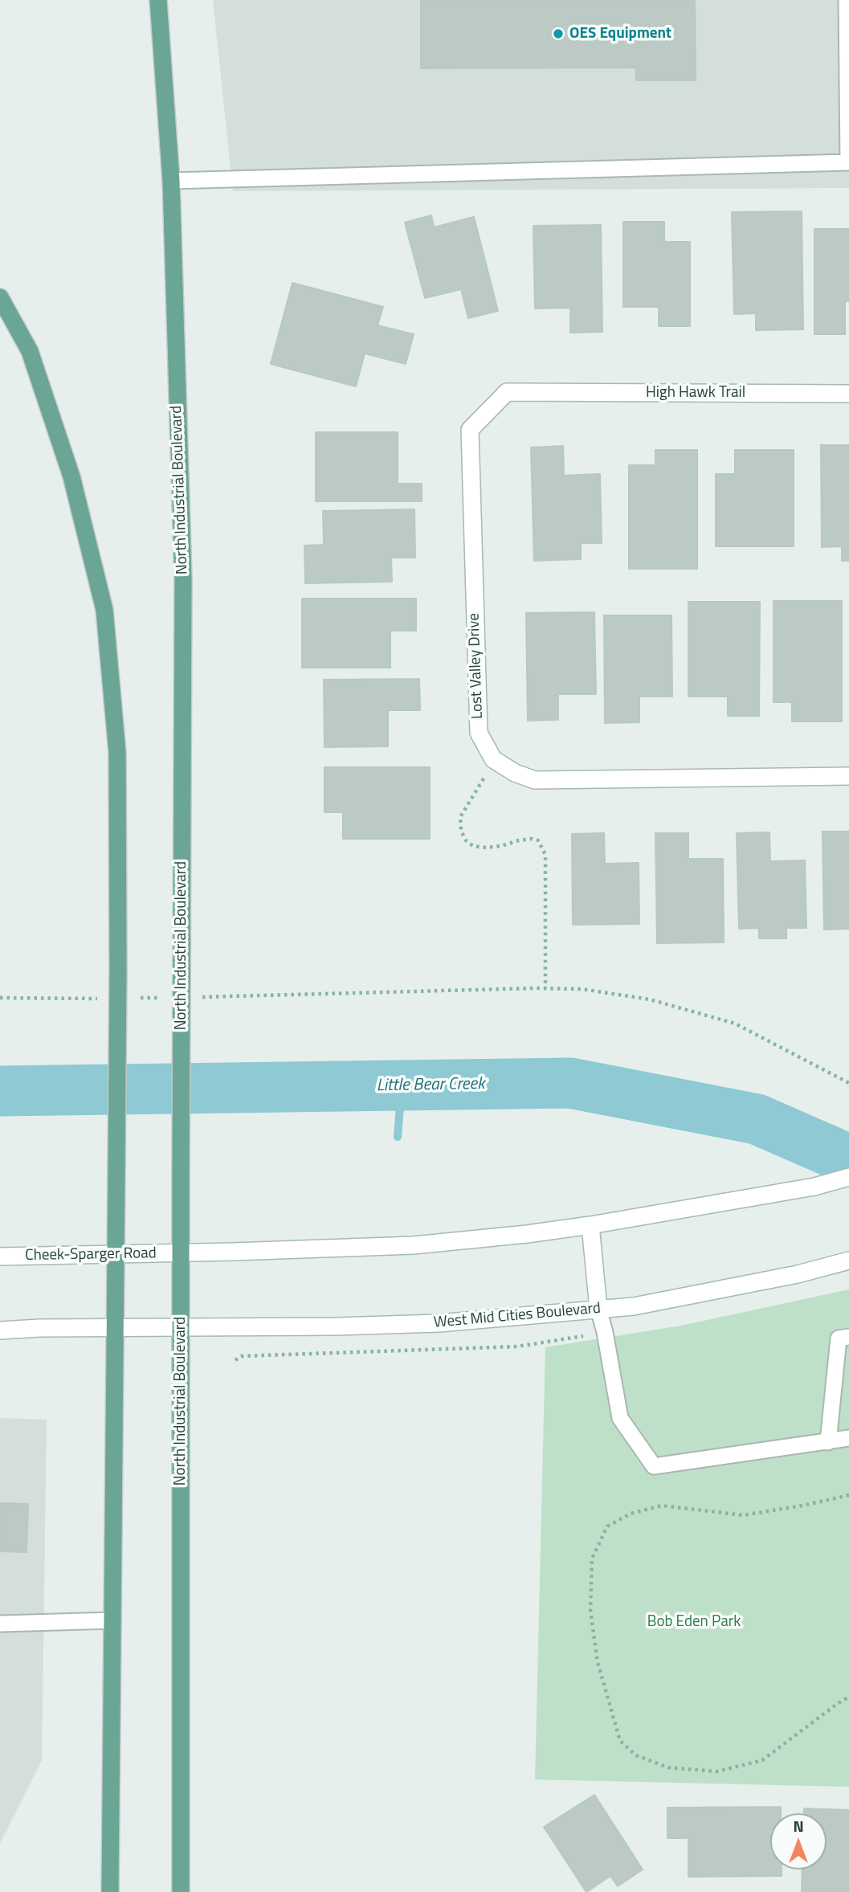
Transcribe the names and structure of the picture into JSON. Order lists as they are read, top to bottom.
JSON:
{
  "streets": {
    "main road": [
      "High Hawk Trail",
      "North Industrial Boulevard",
      "Lost Valley Drive",
      "Cheek-Sparger Road",
      "West Mid Cities Boulevard"
    ]
  },
  "crossings": [
    ["High Hawk Trail", "Lost Valley Drive"],
    ["North Industrial Boulevard", "Cheek-Sparger Road"],
    ["North Industrial Boulevard", "West Mid Cities Boulevard"]
  ],
  "water": ["Little Bear Creek"],
  "parks": ["Bob Eden Park"],
  "places": ["OES Equipment"],
  "north": "top"
}
